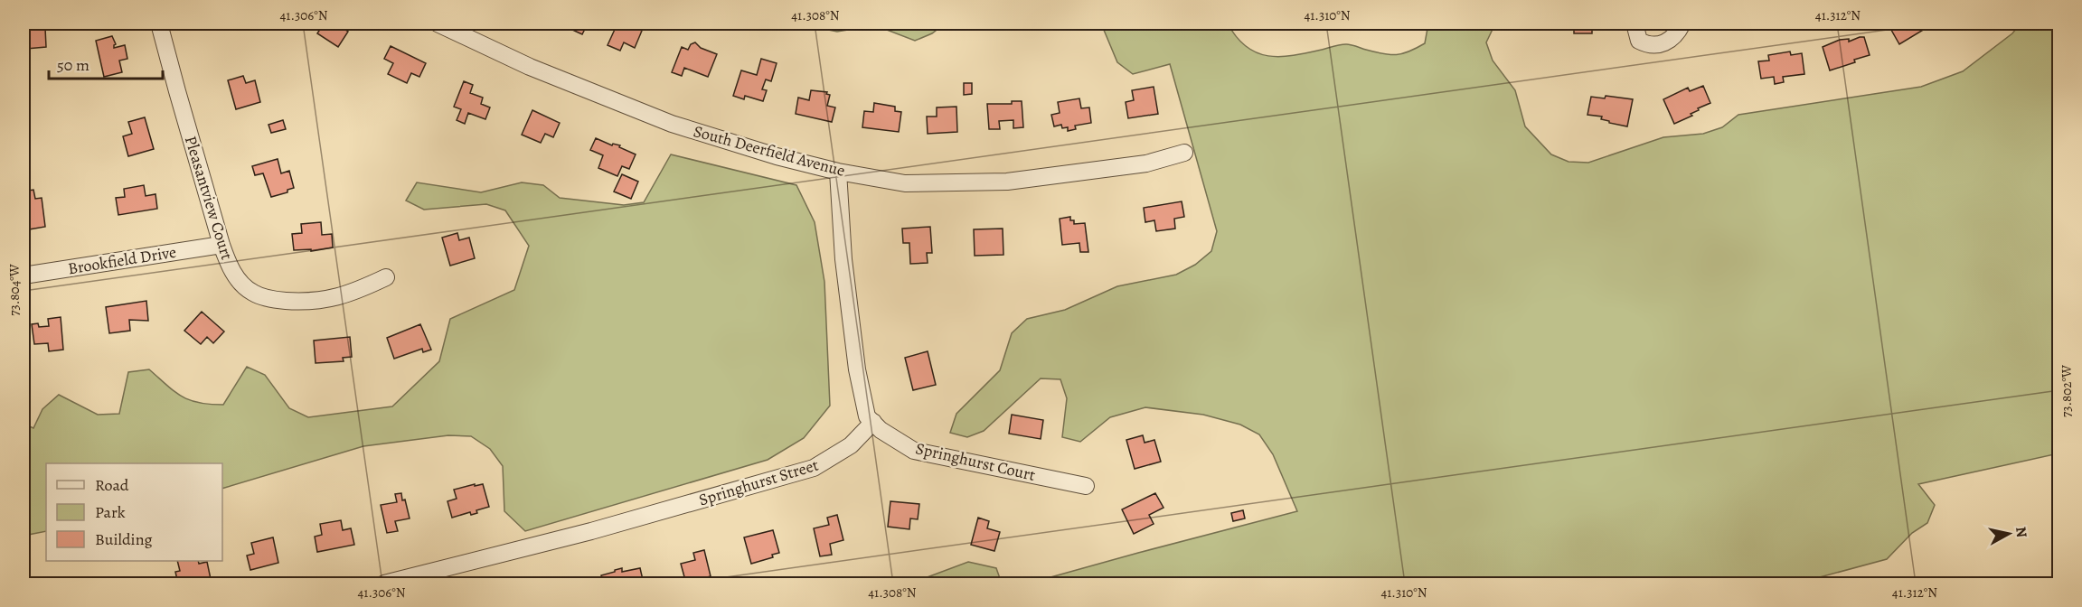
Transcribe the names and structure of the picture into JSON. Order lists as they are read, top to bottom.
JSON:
{
  "streets": {
    "street": [
      "South Deerfield Avenue",
      "Pleasantview Court",
      "Brookfield Drive",
      "Springhurst Court",
      "Springhurst Street"
    ]
  },
  "crossings": [
    ["Pleasantview Court", "Brookfield Drive"],
    ["Springhurst Court", "Springhurst Street"]
  ],
  "legend": ["Road", "Park", "Building"],
  "scale_bar": "50 m",
  "north": "right",
  "coordinates": [
    "41.306°N",
    "41.308°N",
    "41.310°N",
    "41.312°N",
    "73.804°W",
    "73.802°W"
  ]
}
